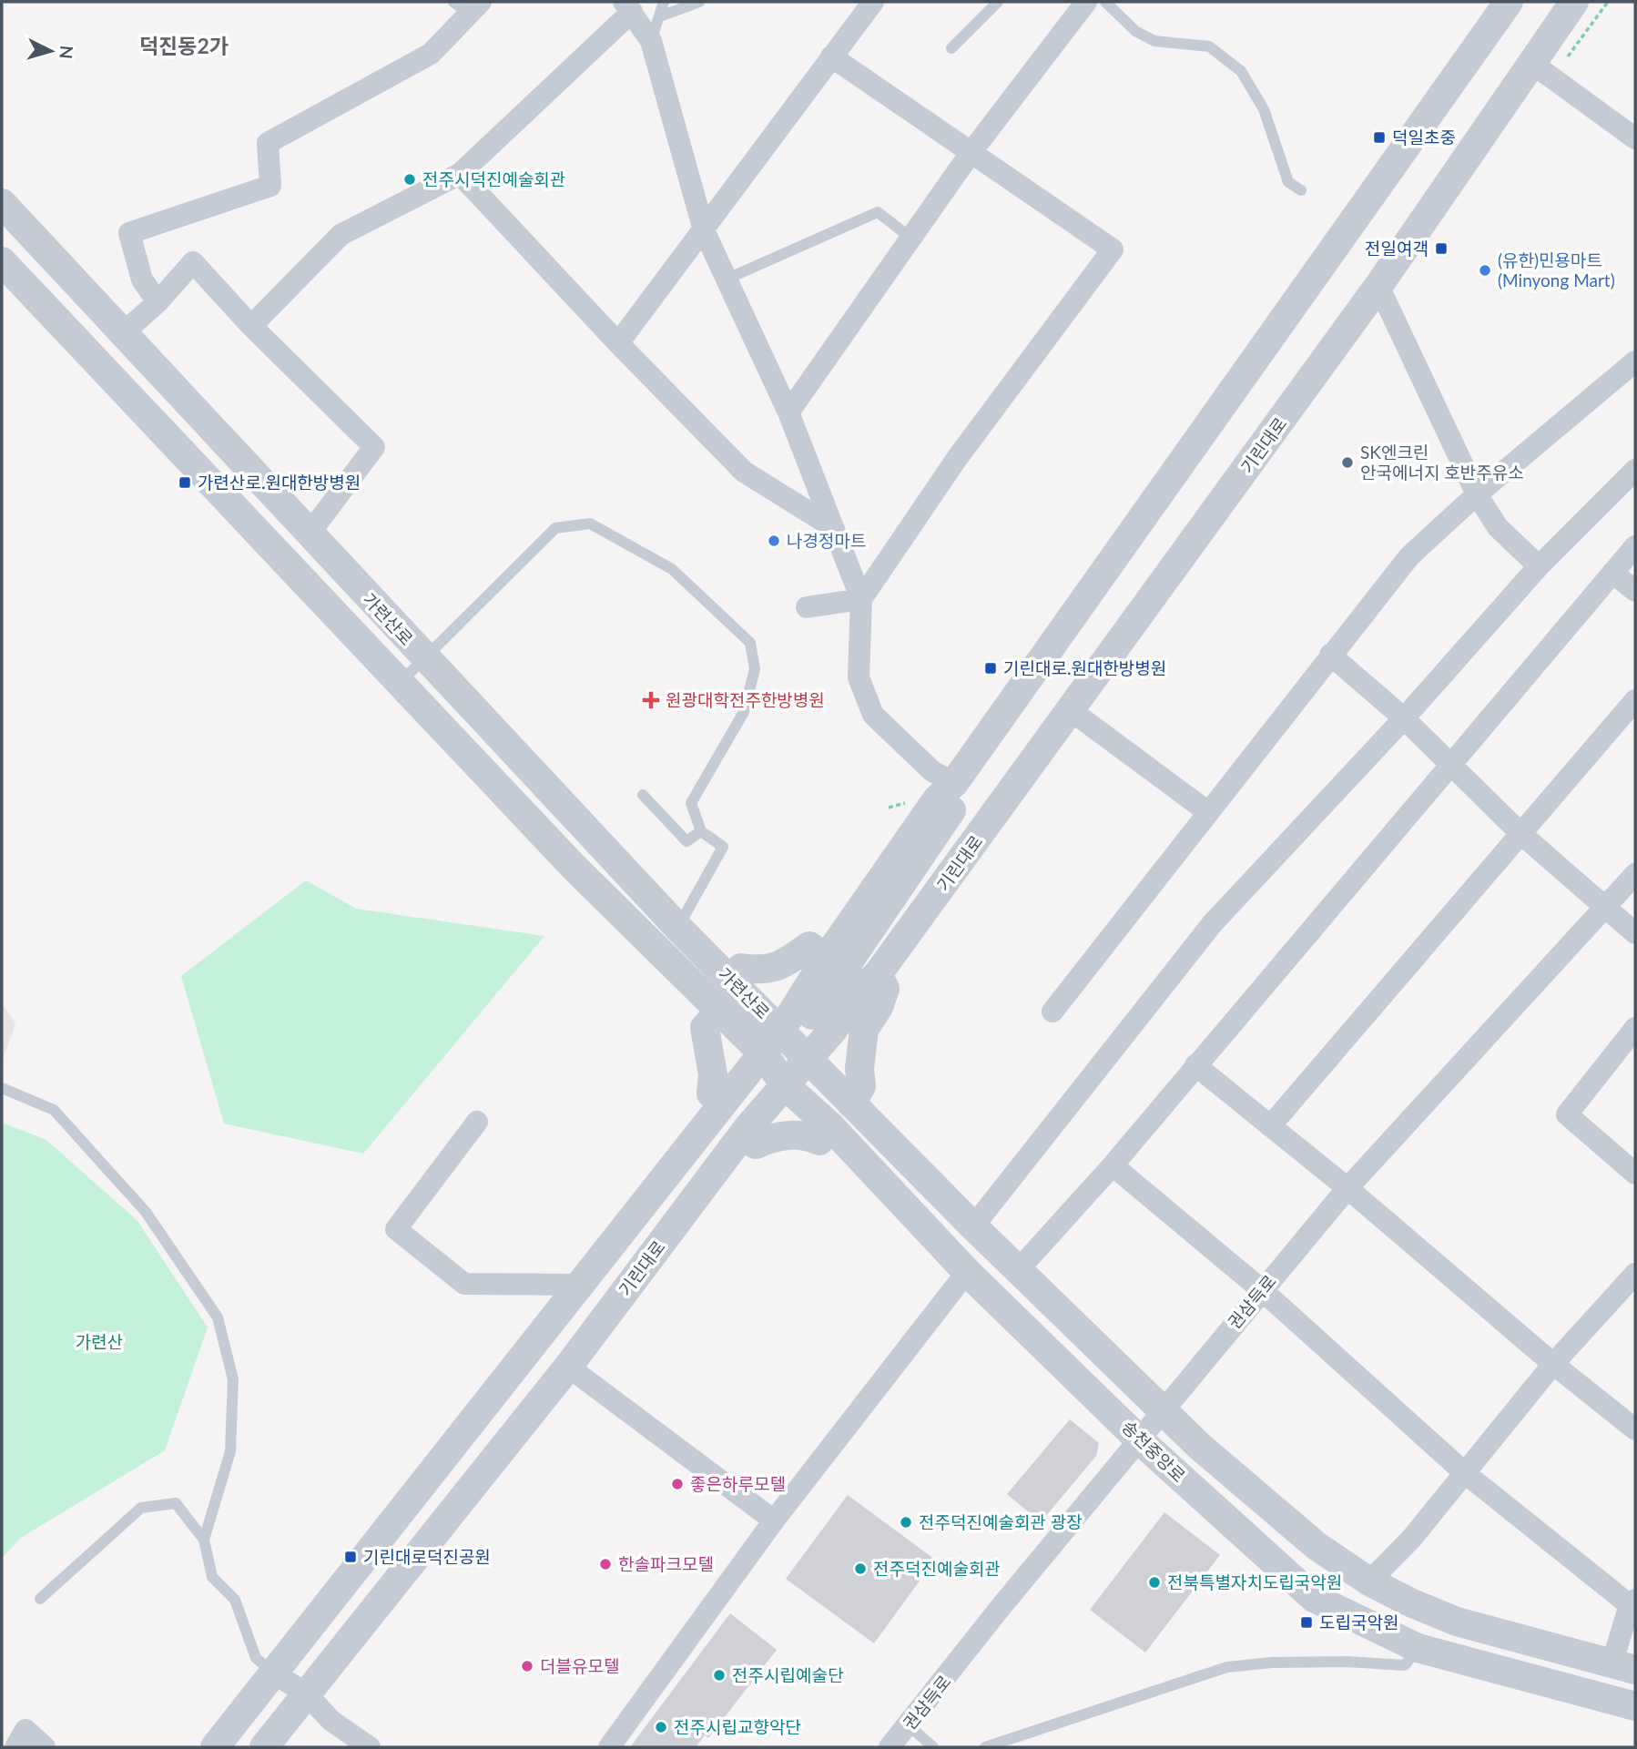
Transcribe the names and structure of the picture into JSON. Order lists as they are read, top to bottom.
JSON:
{
  "streets": {
    "street": [
      "기린대로",
      "가련산로",
      "권삼득로",
      "송천중앙로"
    ]
  },
  "crossings": [
    ["기린대로", "가련산로"],
    ["기린대로", "송천중앙로"],
    ["가련산로", "송천중앙로"],
    ["권삼득로", "송천중앙로"]
  ],
  "districts": ["덕진동2가"],
  "parks": ["가련산"],
  "places": {
    "transit": [
      "덕일초중",
      "전일여객",
      "가련산로.원대한방병원",
      "기린대로.원대한방병원",
      "기린대로덕진공원",
      "도립국악원"
    ],
    "other": [
      "전주시덕진예술회관",
      "(유한)민용마트 (Minyong Mart)",
      "SK엔크린 안국에너지 호반주유소",
      "나경정마트",
      "좋은하루모텔",
      "전주덕진예술회관 광장",
      "한솔파크모텔",
      "전주덕진예술회관",
      "전북특별자치도립국악원",
      "더블유모텔",
      "전주시립예술단",
      "전주시립교향악단"
    ],
    "health": ["원광대학전주한방병원"]
  },
  "north": "right"
}
